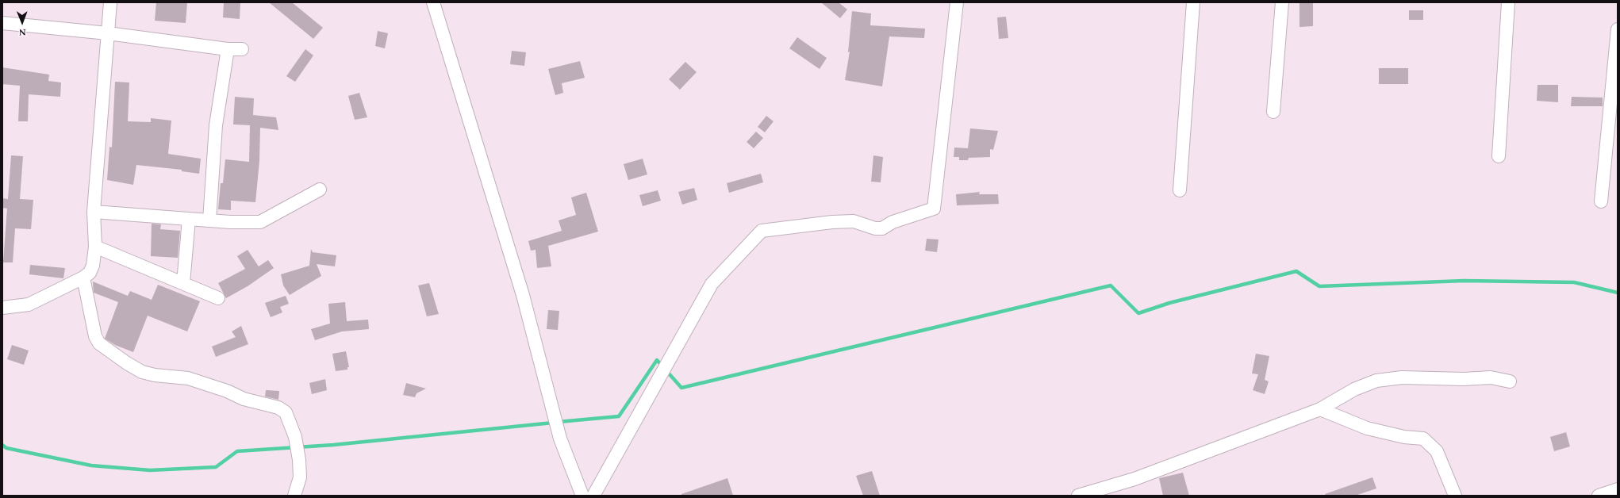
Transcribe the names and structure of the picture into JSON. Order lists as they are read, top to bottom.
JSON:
{
  "north": "bottom"
}
